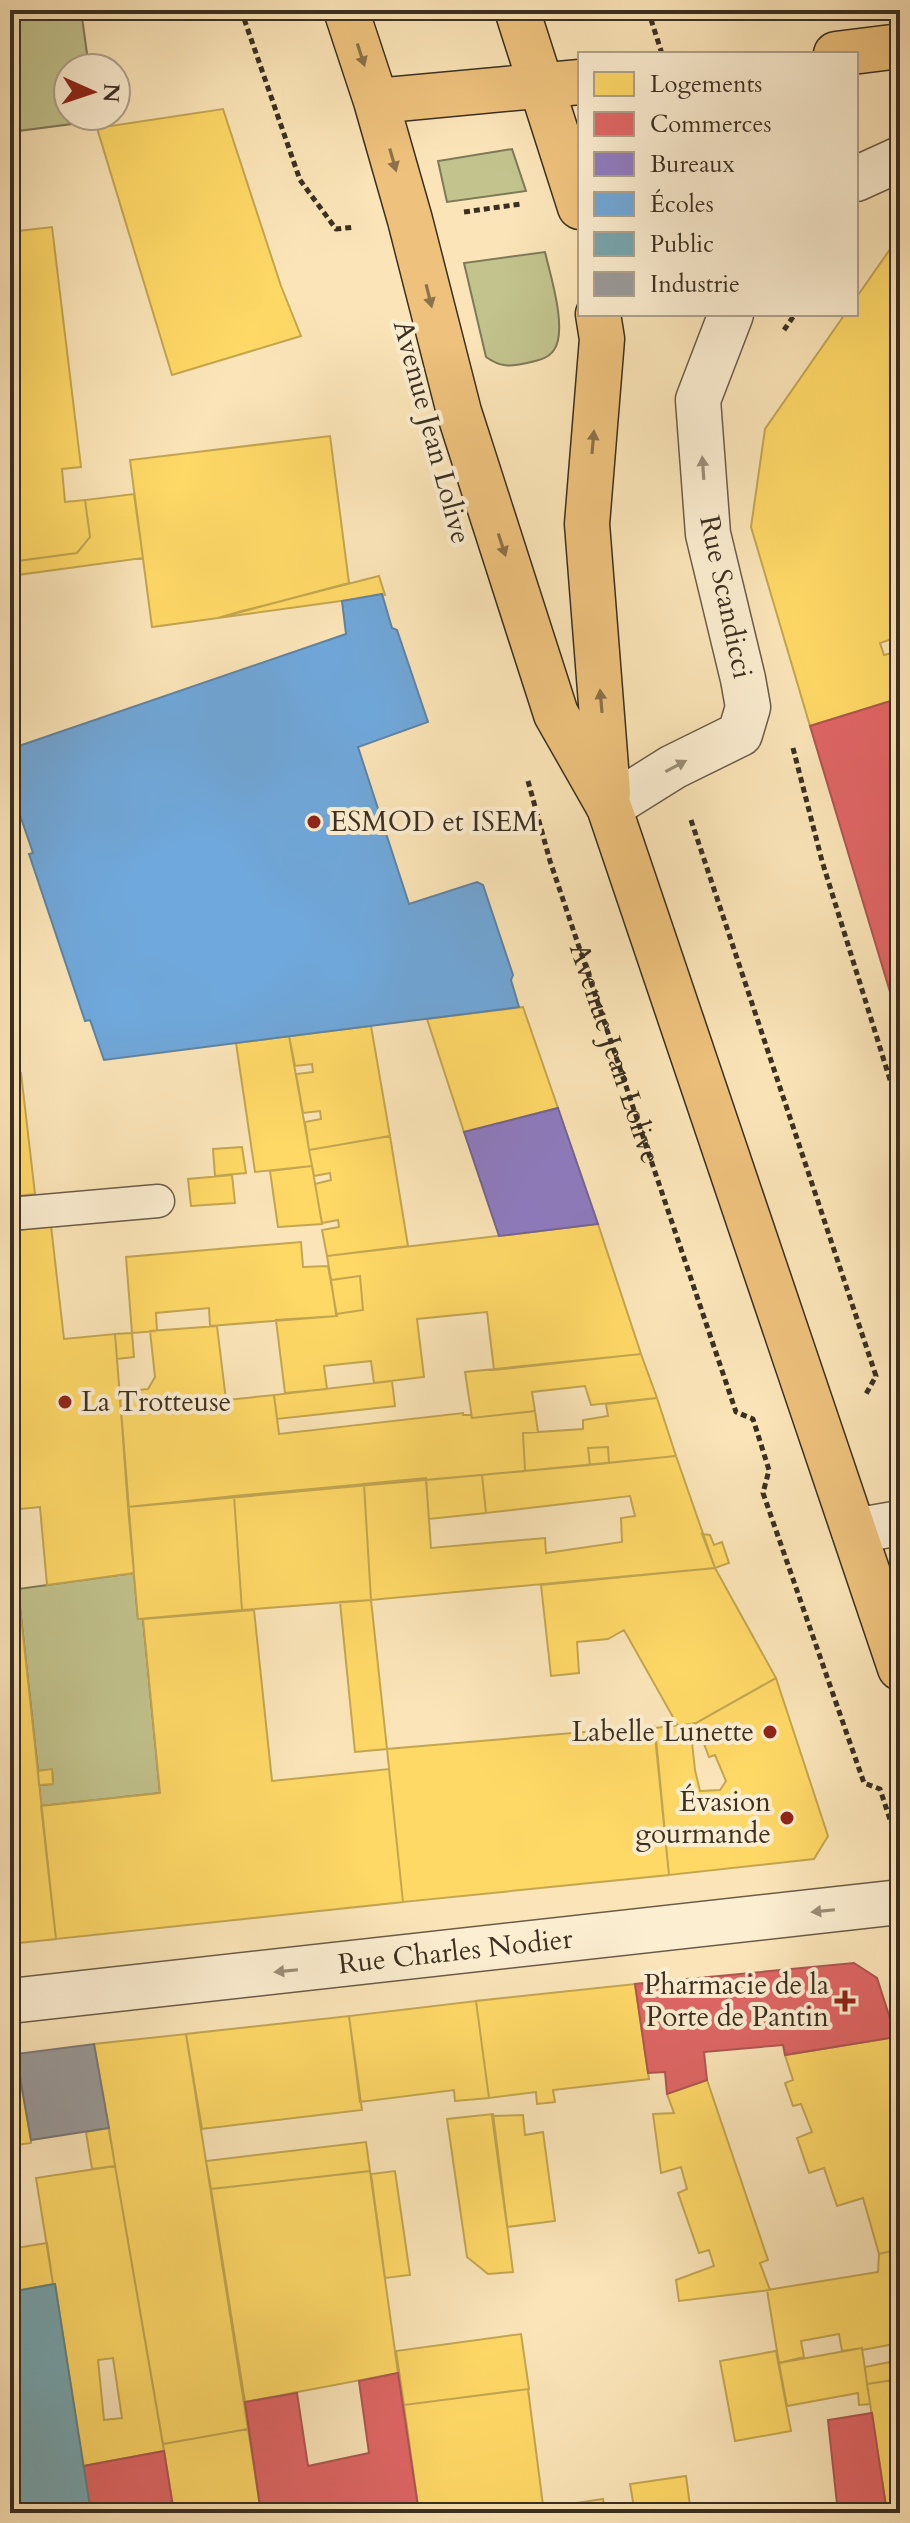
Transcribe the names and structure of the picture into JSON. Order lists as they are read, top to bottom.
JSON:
{
  "streets": {
    "main road": ["Avenue Jean Lolive"],
    "street": ["Rue Scandicci", "Rue Charles Nodier"]
  },
  "crossings": [
    ["Avenue Jean Lolive", "Rue Scandicci"]
  ],
  "one_way": ["Rue Scandicci", "Rue Charles Nodier"],
  "places": {
    "other": [
      "ESMOD et ISEM",
      "La Trotteuse",
      "Labelle Lunette",
      "Évasion gourmande"
    ],
    "health": ["Pharmacie de la Porte de Pantin"]
  },
  "legend": [
    "Logements",
    "Commerces",
    "Bureaux",
    "Écoles",
    "Public",
    "Industrie"
  ],
  "north": "right"
}
